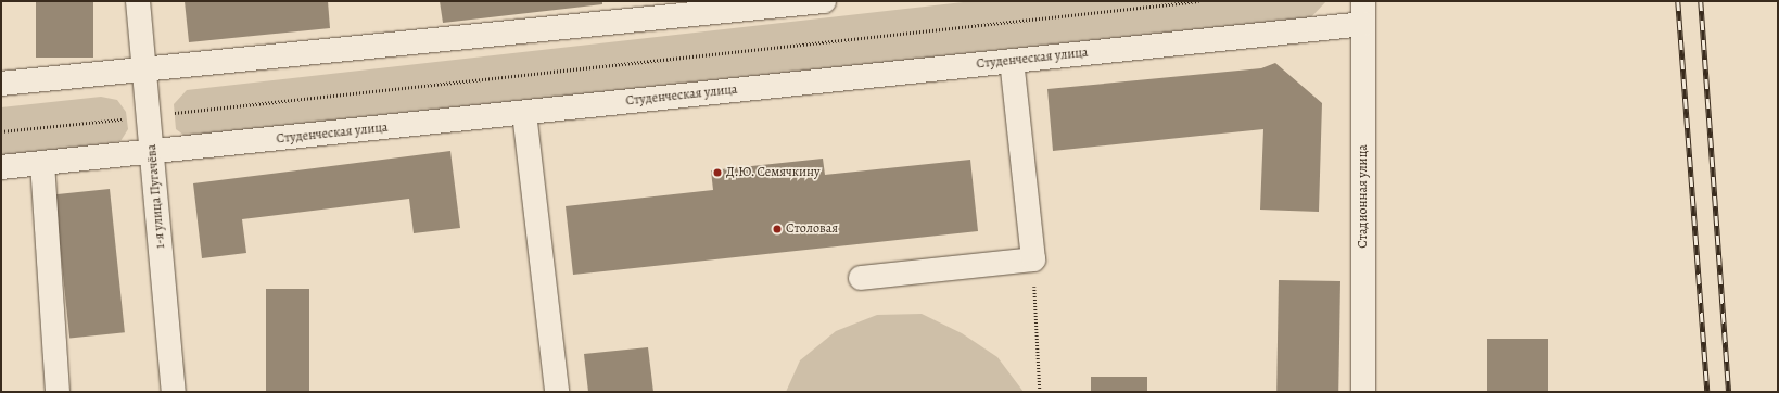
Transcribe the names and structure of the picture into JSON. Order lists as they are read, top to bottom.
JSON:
{
  "streets": {
    "street": ["Студенческая улица", "1-я улица Пугачёва", "Стадионная улица"]
  },
  "crossings": [
    ["Студенческая улица", "1-я улица Пугачёва"],
    ["Студенческая улица", "Стадионная улица"]
  ],
  "places": ["Д.Ю. Семячкину", "Столовая"]
}
